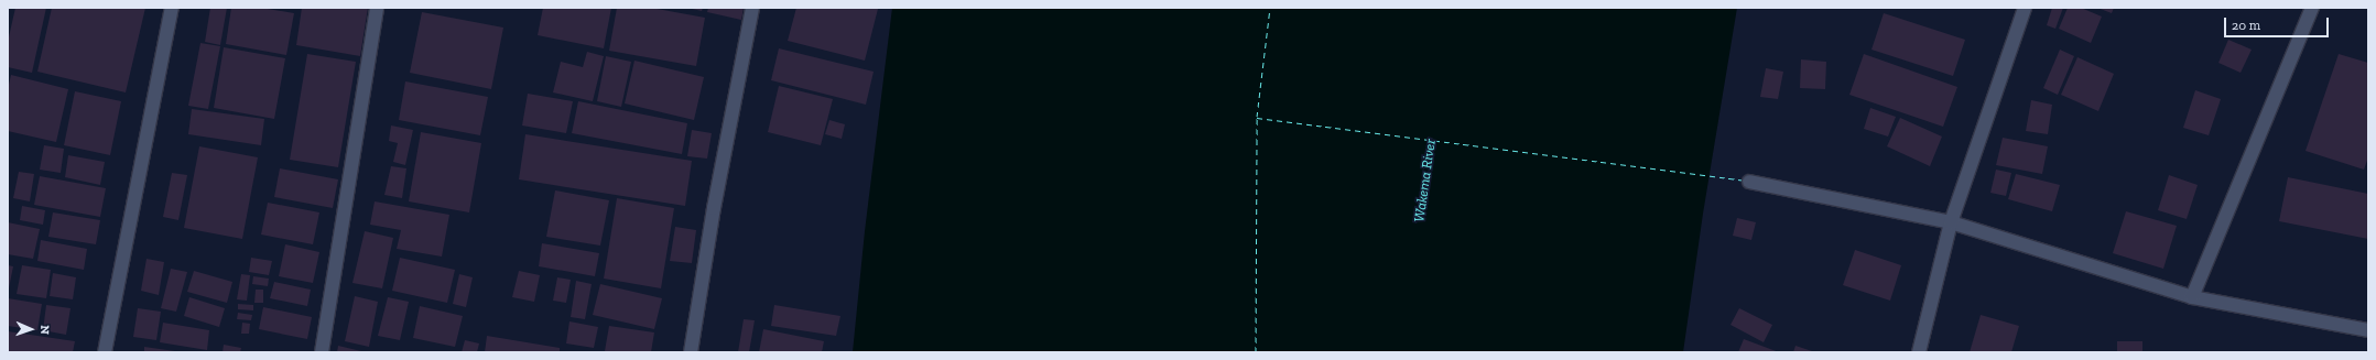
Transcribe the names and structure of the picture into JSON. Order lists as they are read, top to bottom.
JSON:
{
  "water": ["Wakema River"],
  "scale_bar": "20 m",
  "north": "right"
}
